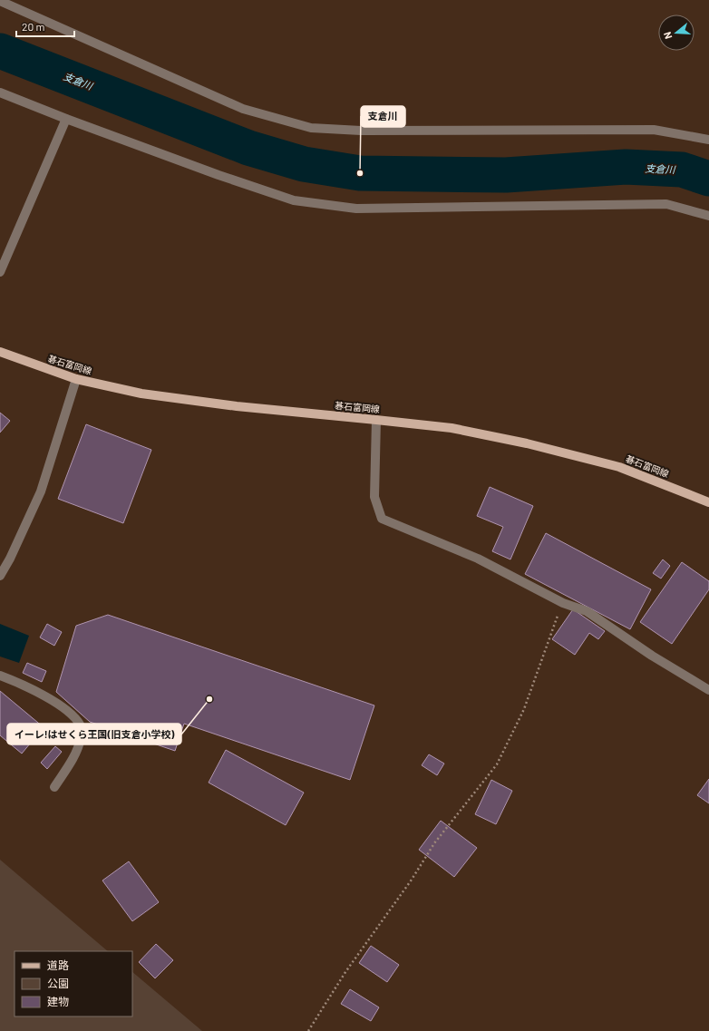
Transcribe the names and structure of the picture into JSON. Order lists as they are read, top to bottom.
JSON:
{
  "streets": {
    "main road": ["碁石富岡線"]
  },
  "water": ["支倉川"],
  "places": ["支倉川", "イーレ!はせくら王国(旧支倉小学校)"],
  "legend": ["道路", "公園", "建物"],
  "scale_bar": "20 m",
  "north": "left"
}
